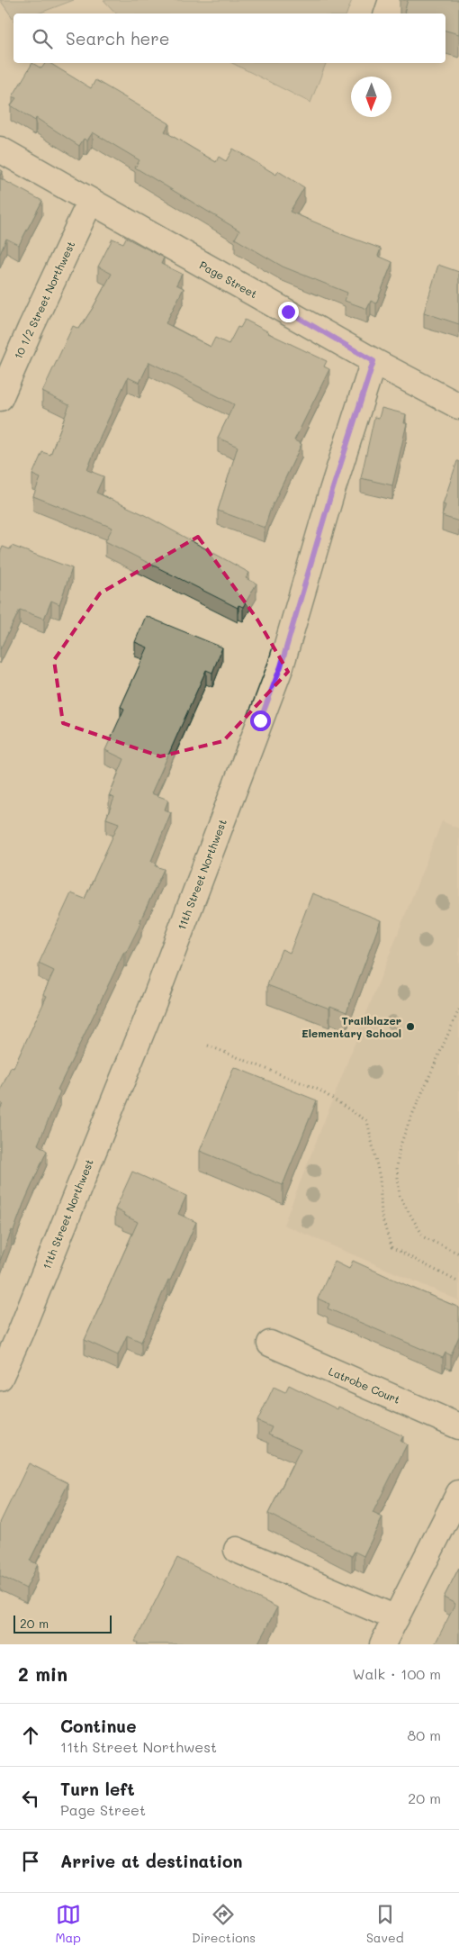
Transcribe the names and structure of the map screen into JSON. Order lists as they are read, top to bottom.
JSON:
{
  "streets": {
    "street": [
      "Page Street",
      "10 1/2 Street Northwest",
      "11th Street Northwest",
      "Latrobe Court"
    ]
  },
  "crossings": [
    ["Page Street", "10 1/2 Street Northwest"],
    ["Page Street", "11th Street Northwest"]
  ],
  "places": ["Trailblazer Elementary School"],
  "scale_bar": "20 m",
  "north": "bottom",
  "page": {
    "search": "Search here",
    "scale": "20 m",
    "heading": ["2 min", "Walk · 100 m"],
    "list": [
      ["Continue", "11th Street Northwest", "80 m"],
      ["Turn left", "Page Street", "20 m"],
      "Arrive at destination"
    ],
    "nav": ["Map", "Directions", "Saved"]
  }
}
